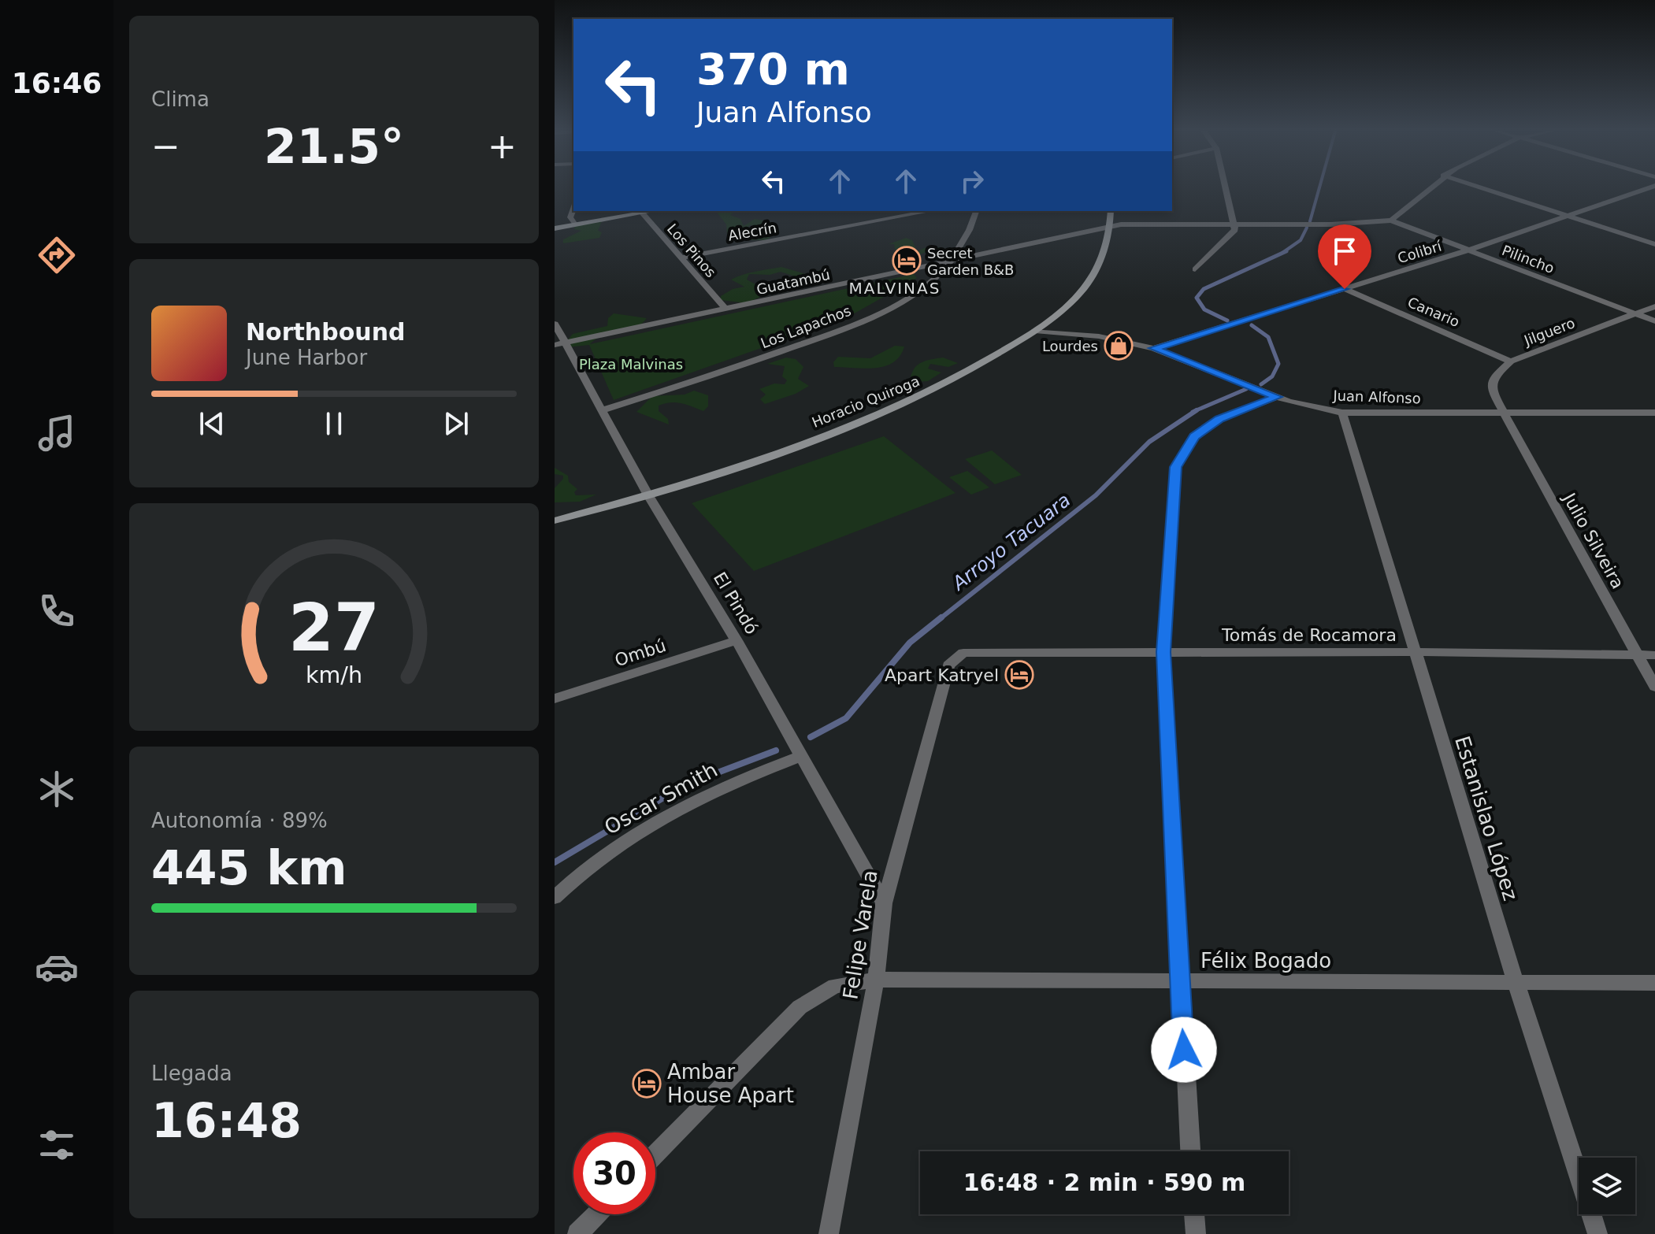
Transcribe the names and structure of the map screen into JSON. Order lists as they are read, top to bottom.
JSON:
{
  "streets": {
    "main road": ["Horacio Quiroga"],
    "street": [
      "Alecrín",
      "Los Pinos",
      "Colibrí",
      "Pilincho",
      "Guatambú",
      "Canario",
      "Los Lapachos",
      "Jilguero",
      "Juan Alfonso",
      "Julio Silveira",
      "El Pindó",
      "Tomás de Rocamora",
      "Ombú",
      "Oscar Smith",
      "Estanislao López",
      "Felipe Varela",
      "Félix Bogado"
    ]
  },
  "crossings": [
    ["Alecrín", "Los Pinos"],
    ["Los Pinos", "Guatambú"],
    ["Colibrí", "Pilincho"],
    ["Colibrí", "Canario"],
    ["Colibrí", "Juan Alfonso"],
    ["Pilincho", "Guatambú"],
    ["Pilincho", "Jilguero"],
    ["Guatambú", "Los Lapachos"],
    ["Guatambú", "Horacio Quiroga"],
    ["Guatambú", "El Pindó"],
    ["Canario", "Jilguero"],
    ["Los Lapachos", "El Pindó"],
    ["Jilguero", "Juan Alfonso"],
    ["Jilguero", "Julio Silveira"],
    ["Juan Alfonso", "Horacio Quiroga"],
    ["Juan Alfonso", "Julio Silveira"],
    ["Juan Alfonso", "Estanislao López"],
    ["Horacio Quiroga", "El Pindó"],
    ["Julio Silveira", "Tomás de Rocamora"],
    ["El Pindó", "Ombú"],
    ["El Pindó", "Oscar Smith"],
    ["El Pindó", "Felipe Varela"],
    ["Tomás de Rocamora", "Estanislao López"],
    ["Tomás de Rocamora", "Felipe Varela"],
    ["Estanislao López", "Félix Bogado"],
    ["Felipe Varela", "Félix Bogado"]
  ],
  "districts": ["MALVINAS"],
  "water": ["Arroyo Tacuara"],
  "parks": ["Plaza Malvinas"],
  "places": {
    "hotel": ["Secret Garden B&B", "Apart Katryel", "Ambar House Apart"],
    "shop": ["Lourdes"]
  },
  "page": {
    "tabs": "16:46",
    "tile": [
      "Clima",
      ["Autonomía · 89%", "445 km"],
      ["Llegada", "16:48"]
    ],
    "turn": ["370 m", "Juan Alfonso"],
    "heat": ["−", "21.5°", "+"],
    "song": ["Northbound", "June Harbor"],
    "limit": "30",
    "trip": "16:48 · 2 min · 590 m",
    "gauge": ["27", "km/h"]
  }
}
